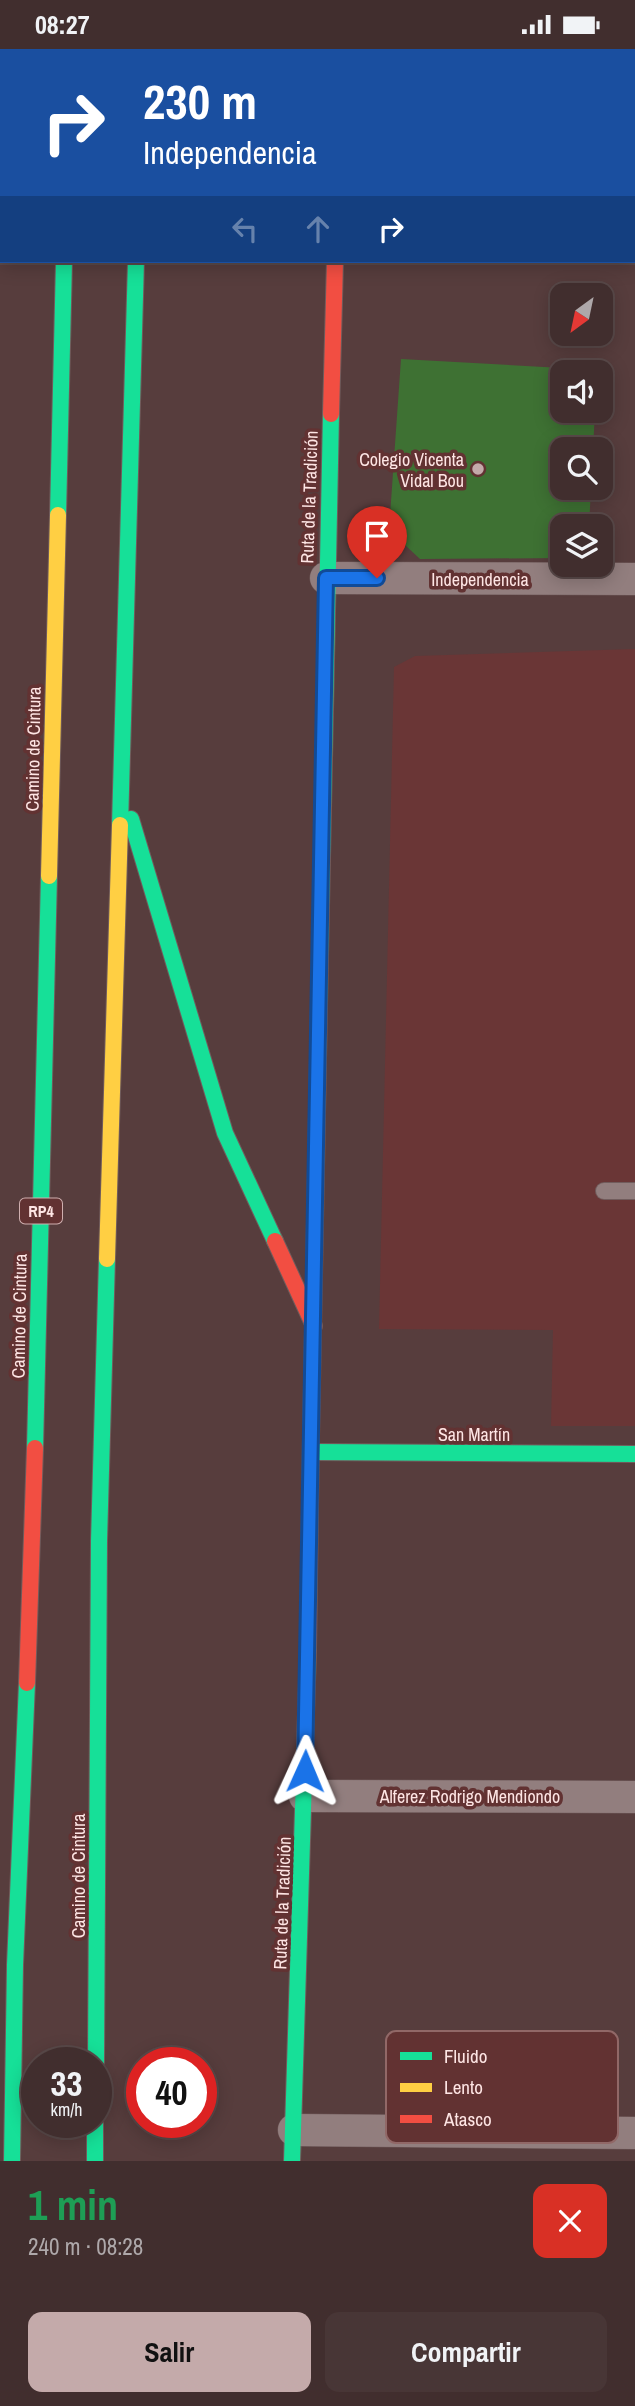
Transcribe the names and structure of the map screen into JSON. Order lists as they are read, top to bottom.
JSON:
{
  "streets": {
    "main road": [
      "Ruta de la Tradición",
      "Camino de Cintura",
      "RP4",
      "San Martín"
    ],
    "street": ["Independencia", "Alferez Rodrigo Mendiondo"]
  },
  "crossings": [
    ["Ruta de la Tradición", "Independencia"],
    ["Ruta de la Tradición", "San Martín"],
    ["Ruta de la Tradición", "Alferez Rodrigo Mendiondo"]
  ],
  "places": ["Colegio Vicenta Vidal Bou"],
  "legend": ["Fluido", "Lento", "Atasco"],
  "north": "bottom left",
  "page": {
    "status": "08:27",
    "turn": ["230 m", "Independencia"],
    "speed": "33 km/h",
    "limit": "40",
    "heading": ["1 min", "240 m · 08:28"],
    "buttons": ["Salir", "Compartir"]
  }
}
